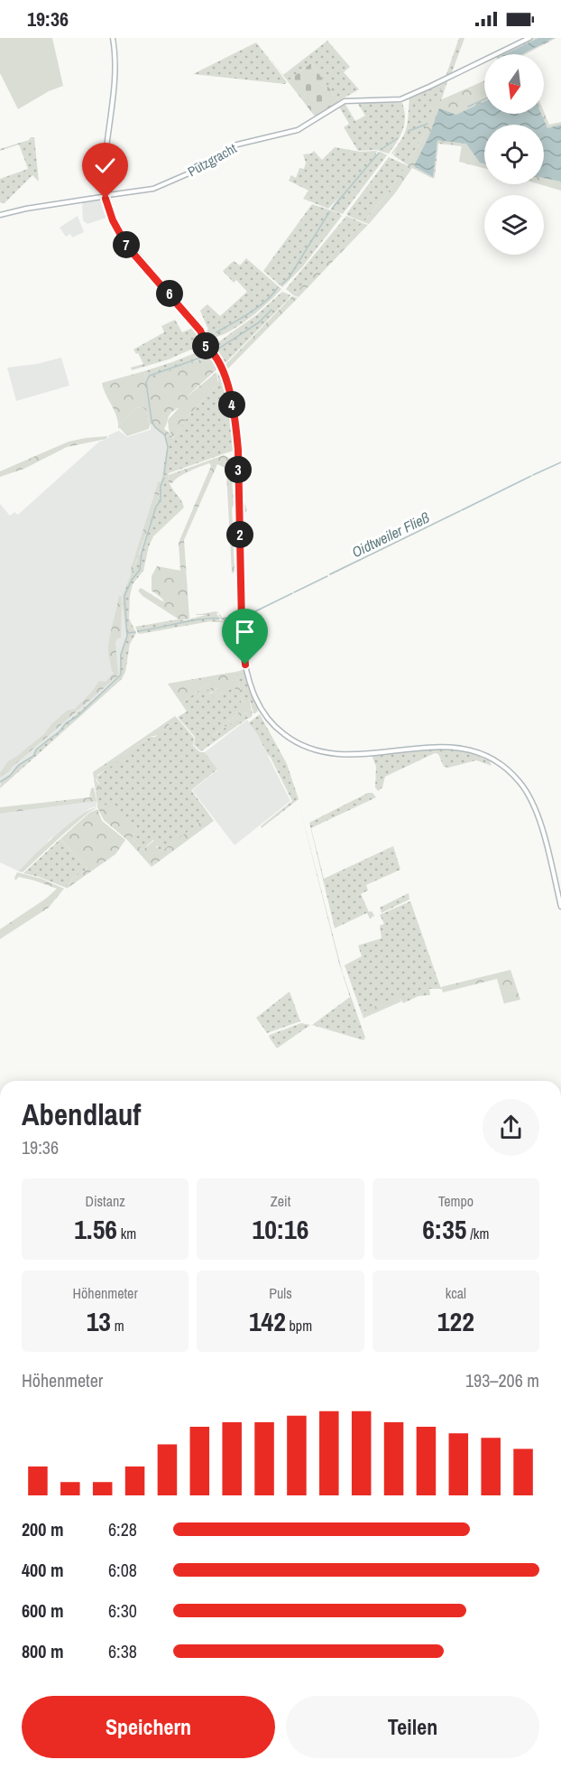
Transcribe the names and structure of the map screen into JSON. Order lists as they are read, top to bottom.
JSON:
{
  "streets": {
    "main road": ["Pützgracht"]
  },
  "water": ["Oidtweiler Fließ"],
  "north": "bottom",
  "page": {
    "status": "19:36",
    "pins": [
      "7",
      "6",
      "5",
      "4",
      "3",
      "2"
    ],
    "heading": ["Abendlauf", "19:36"],
    "stats": [
      ["Distanz", "1.56 km"],
      ["Zeit", "10:16"],
      ["Tempo", "6:35 /km"],
      ["Höhenmeter", "13 m"],
      ["Puls", "142 bpm"],
      ["kcal", "122"]
    ],
    "chart": ["Höhenmeter", "193–206 m"],
    "list": [
      {
        "name": "200 m",
        "note": "6:28"
      },
      {
        "name": "400 m",
        "note": "6:08"
      },
      {
        "name": "600 m",
        "note": "6:30"
      },
      {
        "name": "800 m",
        "note": "6:38"
      }
    ],
    "buttons": ["Speichern", "Teilen"]
  }
}
